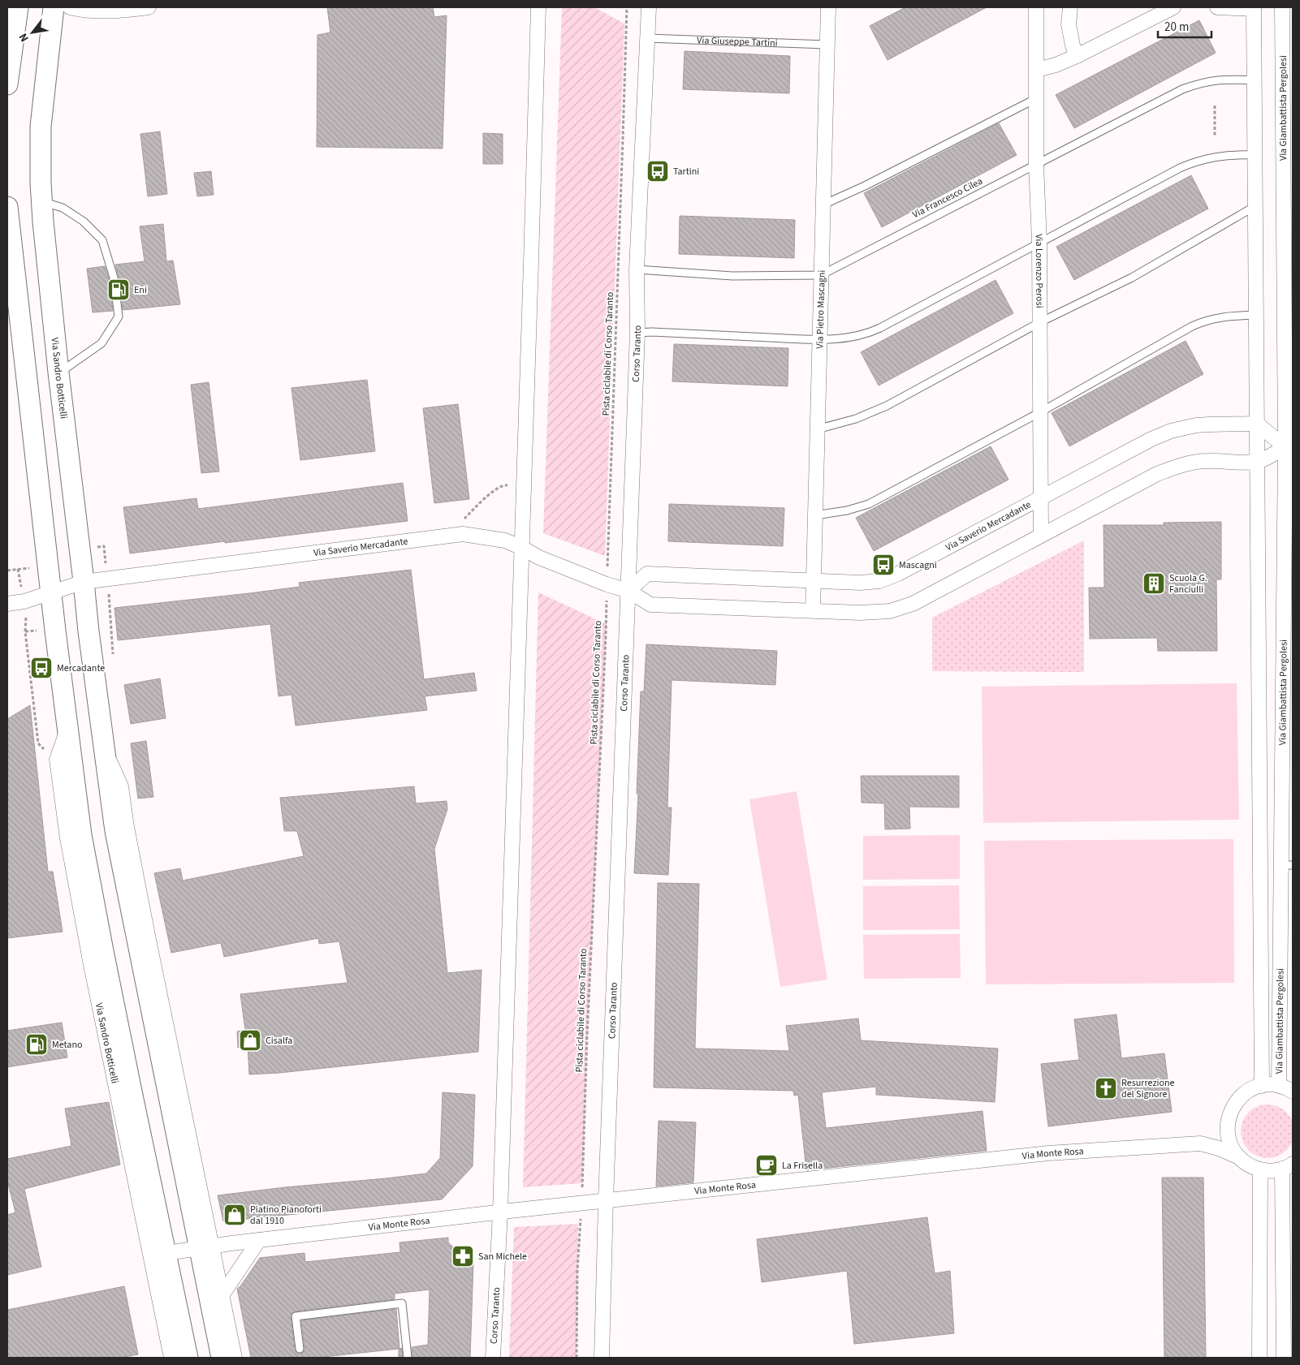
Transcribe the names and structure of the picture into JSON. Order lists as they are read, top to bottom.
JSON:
{
  "streets": {
    "main road": ["Via Sandro Botticelli"],
    "street": [
      "Via Giambattista Pergolesi",
      "Via Lorenzo Perosi",
      "Via Pietro Mascagni",
      "Corso Taranto",
      "Via Saverio Mercadante",
      "Via Monte Rosa"
    ],
    "lane": ["Via Giuseppe Tartini", "Via Francesco Cilea"],
    "path": ["Pista ciclabile di Corso Taranto"]
  },
  "crossings": [
    ["Via Giuseppe Tartini", "Via Pietro Mascagni"],
    ["Via Giuseppe Tartini", "Corso Taranto"],
    ["Via Giambattista Pergolesi", "Via Francesco Cilea"],
    ["Via Giambattista Pergolesi", "Via Saverio Mercadante"],
    ["Via Francesco Cilea", "Via Lorenzo Perosi"],
    ["Via Francesco Cilea", "Via Pietro Mascagni"],
    ["Via Francesco Cilea", "Corso Taranto"],
    ["Via Lorenzo Perosi", "Via Saverio Mercadante"],
    ["Via Pietro Mascagni", "Via Saverio Mercadante"],
    ["Pista ciclabile di Corso Taranto", "Via Saverio Mercadante"],
    ["Pista ciclabile di Corso Taranto", "Via Monte Rosa"],
    ["Corso Taranto", "Via Saverio Mercadante"],
    ["Corso Taranto", "Via Monte Rosa"],
    ["Via Sandro Botticelli", "Via Saverio Mercadante"],
    ["Via Sandro Botticelli", "Via Monte Rosa"]
  ],
  "places": {
    "bus stop": ["Tartini", "Mascagni", "Mercadante"],
    "fuel station": ["Eni", "Metano"],
    "building": ["Scuola G. Fanciulli"],
    "shop": ["Cisalfa", "Piatino Pianoforti dal 1910"],
    "church": ["Resurrezione del Signore"],
    "cafe": ["La Frisella"],
    "pharmacy": ["San Michele"]
  },
  "scale_bar": "20 m",
  "north": "bottom left"
}
